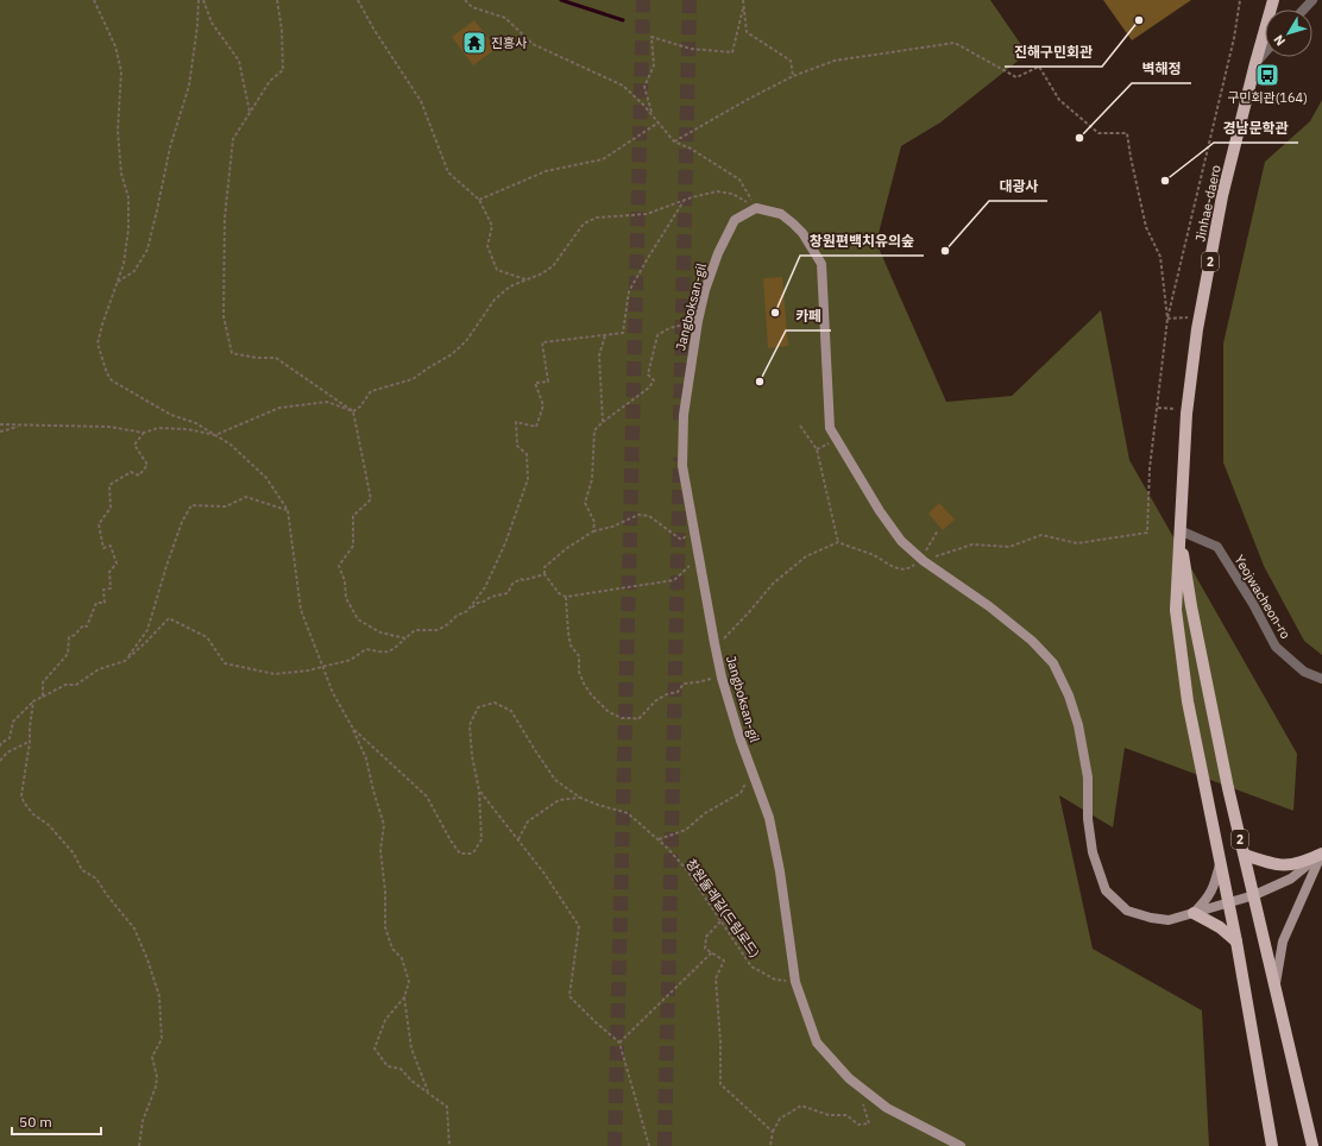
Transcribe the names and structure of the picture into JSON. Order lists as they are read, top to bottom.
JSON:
{
  "streets": {
    "main road": ["Jinhae-daero", "2"],
    "street": ["Jangboksan-gil", "Yeojwacheon-ro"],
    "path": ["창원둘레길(드림로드)"]
  },
  "crossings": [
    ["Jinhae-daero", "2"],
    ["Jinhae-daero", "Yeojwacheon-ro"],
    ["2", "Yeojwacheon-ro"],
    ["Jangboksan-gil", "창원둘레길(드림로드)"]
  ],
  "places": {
    "other": [
      "진해구민회관",
      "벽해정",
      "경남문학관",
      "대광사",
      "창원편백치유의숲",
      "카페"
    ],
    "temple": ["진흥사"],
    "bus stop": ["구민회관(164)"]
  },
  "scale_bar": "50 m",
  "north": "bottom left"
}
